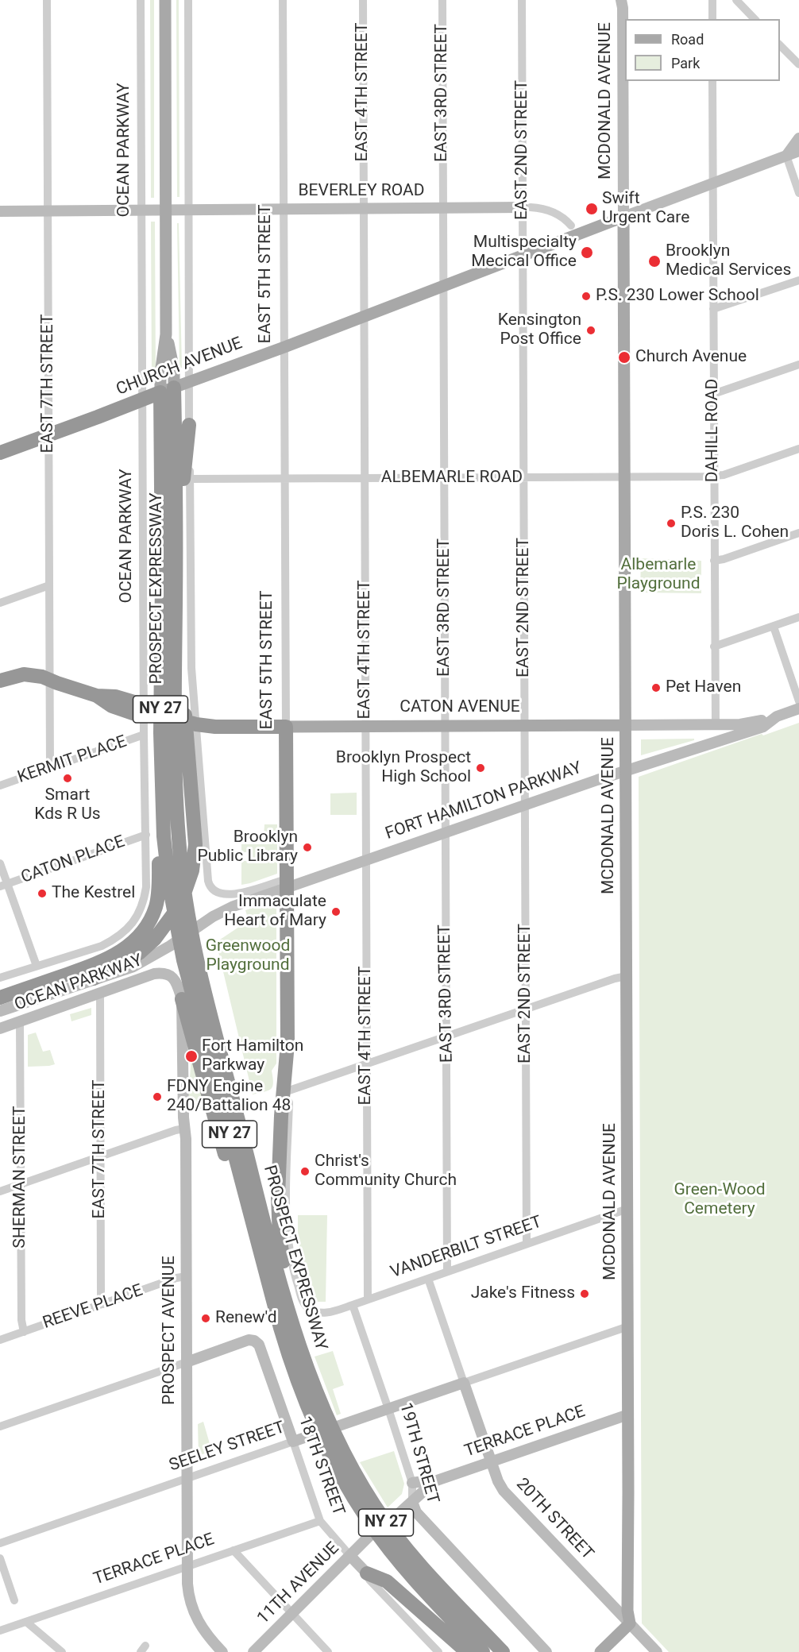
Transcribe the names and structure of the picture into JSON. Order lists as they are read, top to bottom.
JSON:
{
  "streets": {
    "highway": [
      "EAST 5TH STREET",
      "CHURCH AVENUE",
      "PROSPECT EXPRESSWAY",
      "CATON AVENUE",
      "NY 27"
    ],
    "main road": [
      "MCDONALD AVENUE",
      "OCEAN PARKWAY",
      "BEVERLEY ROAD",
      "FORT HAMILTON PARKWAY",
      "PROSPECT AVENUE",
      "TERRACE PLACE",
      "SEELEY STREET",
      "19TH STREET",
      "18TH STREET",
      "20TH STREET",
      "11TH AVENUE"
    ],
    "street": [
      "EAST 4TH STREET",
      "EAST 3RD STREET",
      "EAST 2ND STREET",
      "EAST 7TH STREET",
      "DAHILL ROAD",
      "ALBEMARLE ROAD",
      "KERMIT PLACE",
      "CATON PLACE",
      "SHERMAN STREET",
      "VANDERBILT STREET",
      "REEVE PLACE"
    ]
  },
  "crossings": [
    ["EAST 4TH STREET", "BEVERLEY ROAD"],
    ["EAST 4TH STREET", "CHURCH AVENUE"],
    ["EAST 4TH STREET", "ALBEMARLE ROAD"],
    ["EAST 4TH STREET", "CATON AVENUE"],
    ["EAST 4TH STREET", "FORT HAMILTON PARKWAY"],
    ["EAST 4TH STREET", "VANDERBILT STREET"],
    ["EAST 3RD STREET", "BEVERLEY ROAD"],
    ["EAST 3RD STREET", "CHURCH AVENUE"],
    ["EAST 3RD STREET", "ALBEMARLE ROAD"],
    ["EAST 3RD STREET", "CATON AVENUE"],
    ["EAST 3RD STREET", "FORT HAMILTON PARKWAY"],
    ["EAST 3RD STREET", "VANDERBILT STREET"],
    ["MCDONALD AVENUE", "CHURCH AVENUE"],
    ["MCDONALD AVENUE", "ALBEMARLE ROAD"],
    ["MCDONALD AVENUE", "CATON AVENUE"],
    ["MCDONALD AVENUE", "FORT HAMILTON PARKWAY"],
    ["MCDONALD AVENUE", "VANDERBILT STREET"],
    ["MCDONALD AVENUE", "TERRACE PLACE"],
    ["MCDONALD AVENUE", "SEELEY STREET"],
    ["MCDONALD AVENUE", "20TH STREET"],
    ["OCEAN PARKWAY", "BEVERLEY ROAD"],
    ["OCEAN PARKWAY", "CHURCH AVENUE"],
    ["OCEAN PARKWAY", "EAST 7TH STREET"],
    ["OCEAN PARKWAY", "CATON AVENUE"],
    ["OCEAN PARKWAY", "KERMIT PLACE"],
    ["OCEAN PARKWAY", "CATON PLACE"],
    ["OCEAN PARKWAY", "SHERMAN STREET"],
    ["OCEAN PARKWAY", "PROSPECT AVENUE"],
    ["EAST 2ND STREET", "BEVERLEY ROAD"],
    ["EAST 2ND STREET", "CHURCH AVENUE"],
    ["EAST 2ND STREET", "ALBEMARLE ROAD"],
    ["EAST 2ND STREET", "CATON AVENUE"],
    ["EAST 2ND STREET", "FORT HAMILTON PARKWAY"],
    ["EAST 2ND STREET", "VANDERBILT STREET"],
    ["BEVERLEY ROAD", "EAST 5TH STREET"],
    ["BEVERLEY ROAD", "EAST 7TH STREET"],
    ["EAST 5TH STREET", "CHURCH AVENUE"],
    ["EAST 5TH STREET", "ALBEMARLE ROAD"],
    ["EAST 5TH STREET", "CATON AVENUE"],
    ["EAST 5TH STREET", "NY 27"],
    ["EAST 5TH STREET", "FORT HAMILTON PARKWAY"],
    ["EAST 5TH STREET", "VANDERBILT STREET"],
    ["CHURCH AVENUE", "EAST 7TH STREET"],
    ["CHURCH AVENUE", "DAHILL ROAD"],
    ["CHURCH AVENUE", "PROSPECT EXPRESSWAY"],
    ["EAST 7TH STREET", "CATON AVENUE"],
    ["EAST 7TH STREET", "KERMIT PLACE"],
    ["EAST 7TH STREET", "REEVE PLACE"],
    ["DAHILL ROAD", "ALBEMARLE ROAD"],
    ["DAHILL ROAD", "CATON AVENUE"],
    ["PROSPECT EXPRESSWAY", "NY 27"],
    ["CATON AVENUE", "FORT HAMILTON PARKWAY"],
    ["SHERMAN STREET", "REEVE PLACE"],
    ["VANDERBILT STREET", "19TH STREET"],
    ["VANDERBILT STREET", "20TH STREET"],
    ["REEVE PLACE", "PROSPECT AVENUE"],
    ["PROSPECT AVENUE", "TERRACE PLACE"],
    ["PROSPECT AVENUE", "18TH STREET"],
    ["TERRACE PLACE", "19TH STREET"],
    ["TERRACE PLACE", "18TH STREET"],
    ["TERRACE PLACE", "20TH STREET"],
    ["TERRACE PLACE", "11TH AVENUE"],
    ["SEELEY STREET", "19TH STREET"],
    ["SEELEY STREET", "18TH STREET"],
    ["SEELEY STREET", "20TH STREET"],
    ["19TH STREET", "11TH AVENUE"],
    ["18TH STREET", "11TH AVENUE"]
  ],
  "parks": ["Albemarle Playground", "Greenwood Playground", "Green-Wood Cemetery"],
  "places": [
    "Swift Urgent Care",
    "Multispecialty Mecical Office",
    "Brooklyn Medical Services",
    "P.S. 230 Lower School",
    "Kensington Post Office",
    "Church Avenue",
    "P.S. 230 Doris L. Cohen",
    "Pet Haven",
    "Brooklyn Prospect High School",
    "Smart Kds R Us",
    "Brooklyn Public Library",
    "The Kestrel",
    "Immaculate Heart of Mary",
    "Fort Hamilton Parkway",
    "FDNY Engine 240/Battalion 48",
    "Christ's Community Church",
    "Jake's Fitness",
    "Renew'd"
  ],
  "legend": ["Road", "Park"]
}
